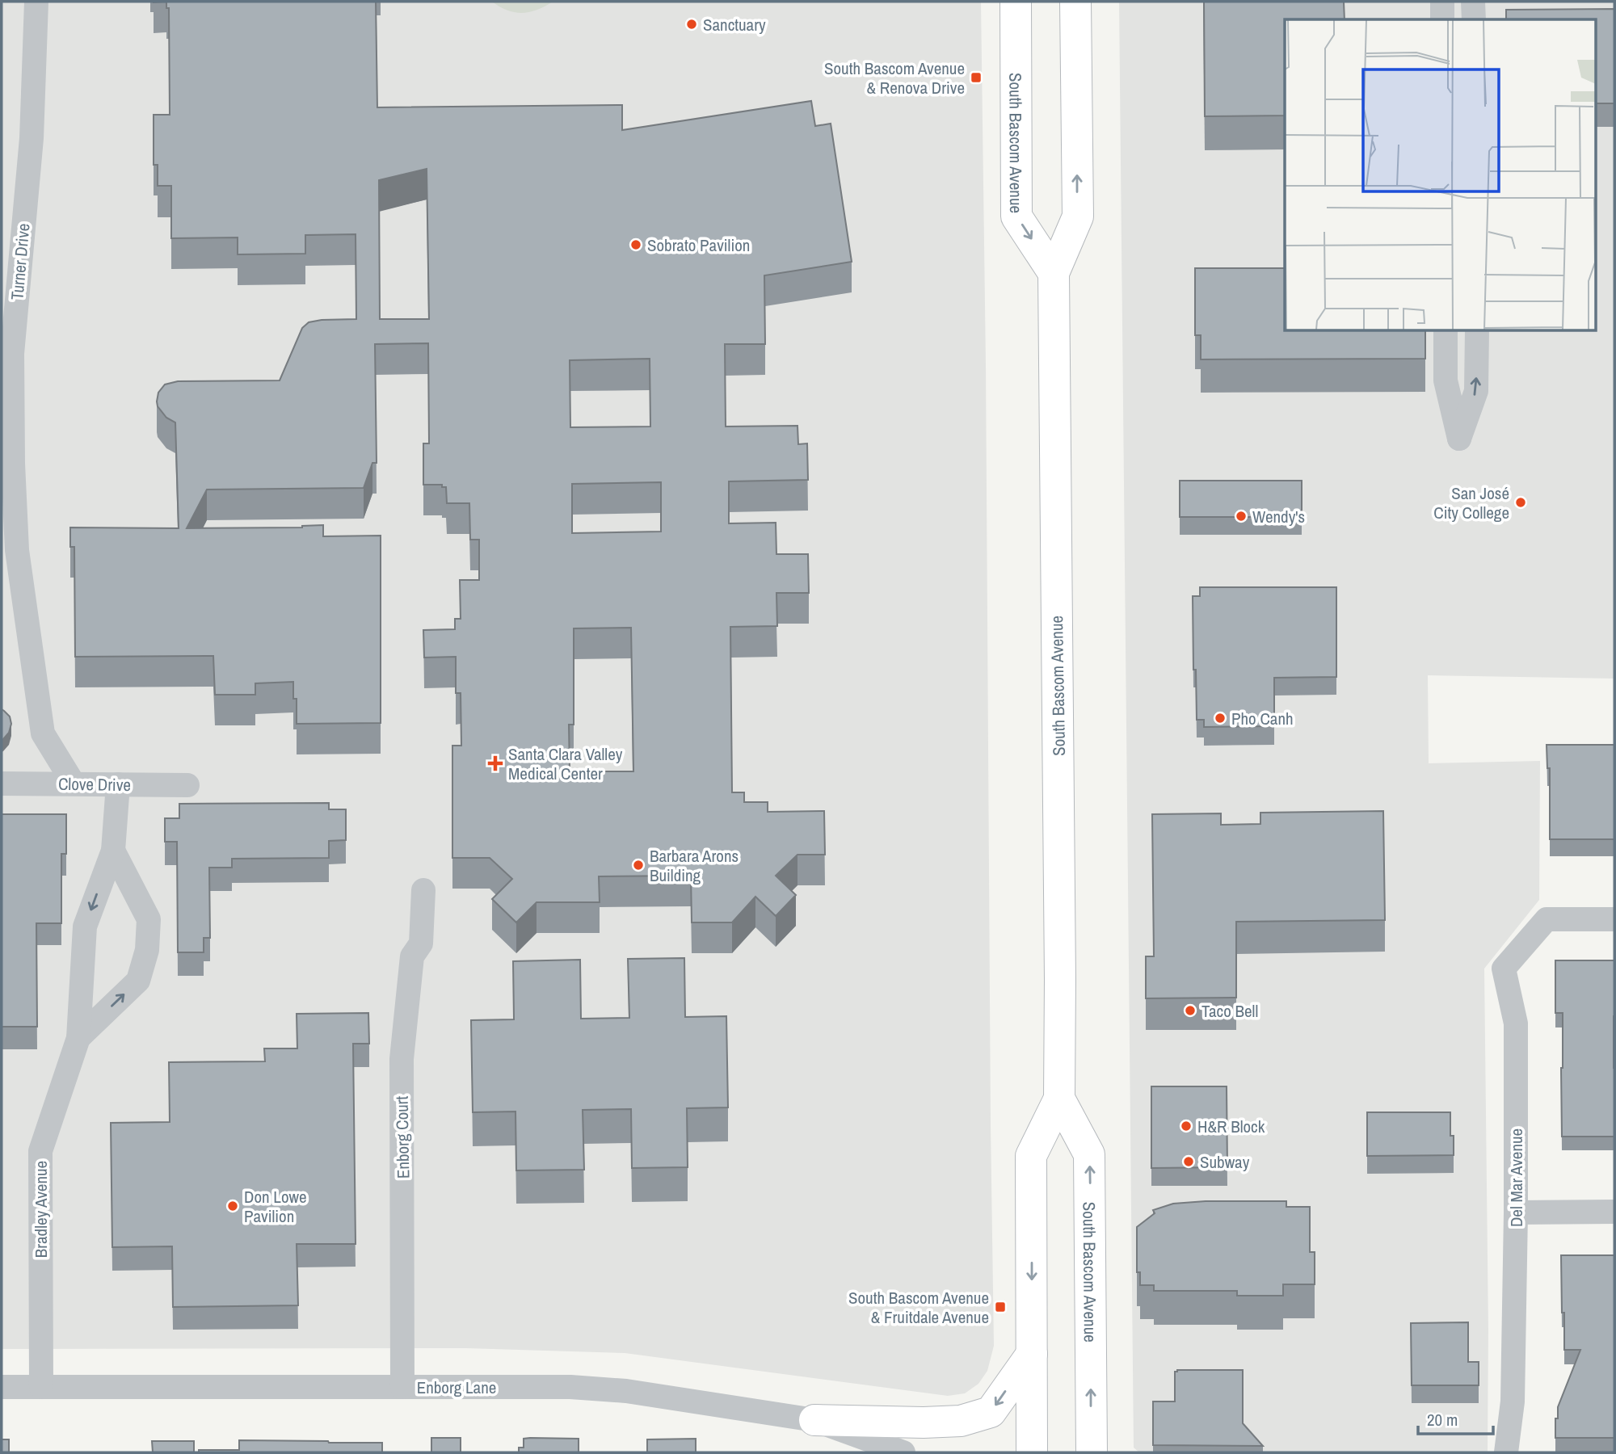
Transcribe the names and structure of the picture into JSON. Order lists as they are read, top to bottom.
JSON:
{
  "streets": {
    "main road": ["South Bascom Avenue"],
    "street": [
      "Turner Drive",
      "Clove Drive",
      "Enborg Court",
      "Del Mar Avenue",
      "Bradley Avenue",
      "Enborg Lane"
    ]
  },
  "crossings": [
    ["Turner Drive", "Clove Drive"],
    ["Clove Drive", "Bradley Avenue"],
    ["Enborg Court", "Enborg Lane"],
    ["Bradley Avenue", "Enborg Lane"]
  ],
  "places": {
    "other": [
      "Sanctuary",
      "Sobrato Pavilion",
      "San José City College",
      "Wendy's",
      "Pho Canh",
      "Barbara Arons Building",
      "Taco Bell",
      "H&R Block",
      "Subway",
      "Don Lowe Pavilion"
    ],
    "transit": ["South Bascom Avenue & Renova Drive", "South Bascom Avenue & Fruitdale Avenue"],
    "health": ["Santa Clara Valley Medical Center"]
  },
  "scale_bar": "20 m"
}
